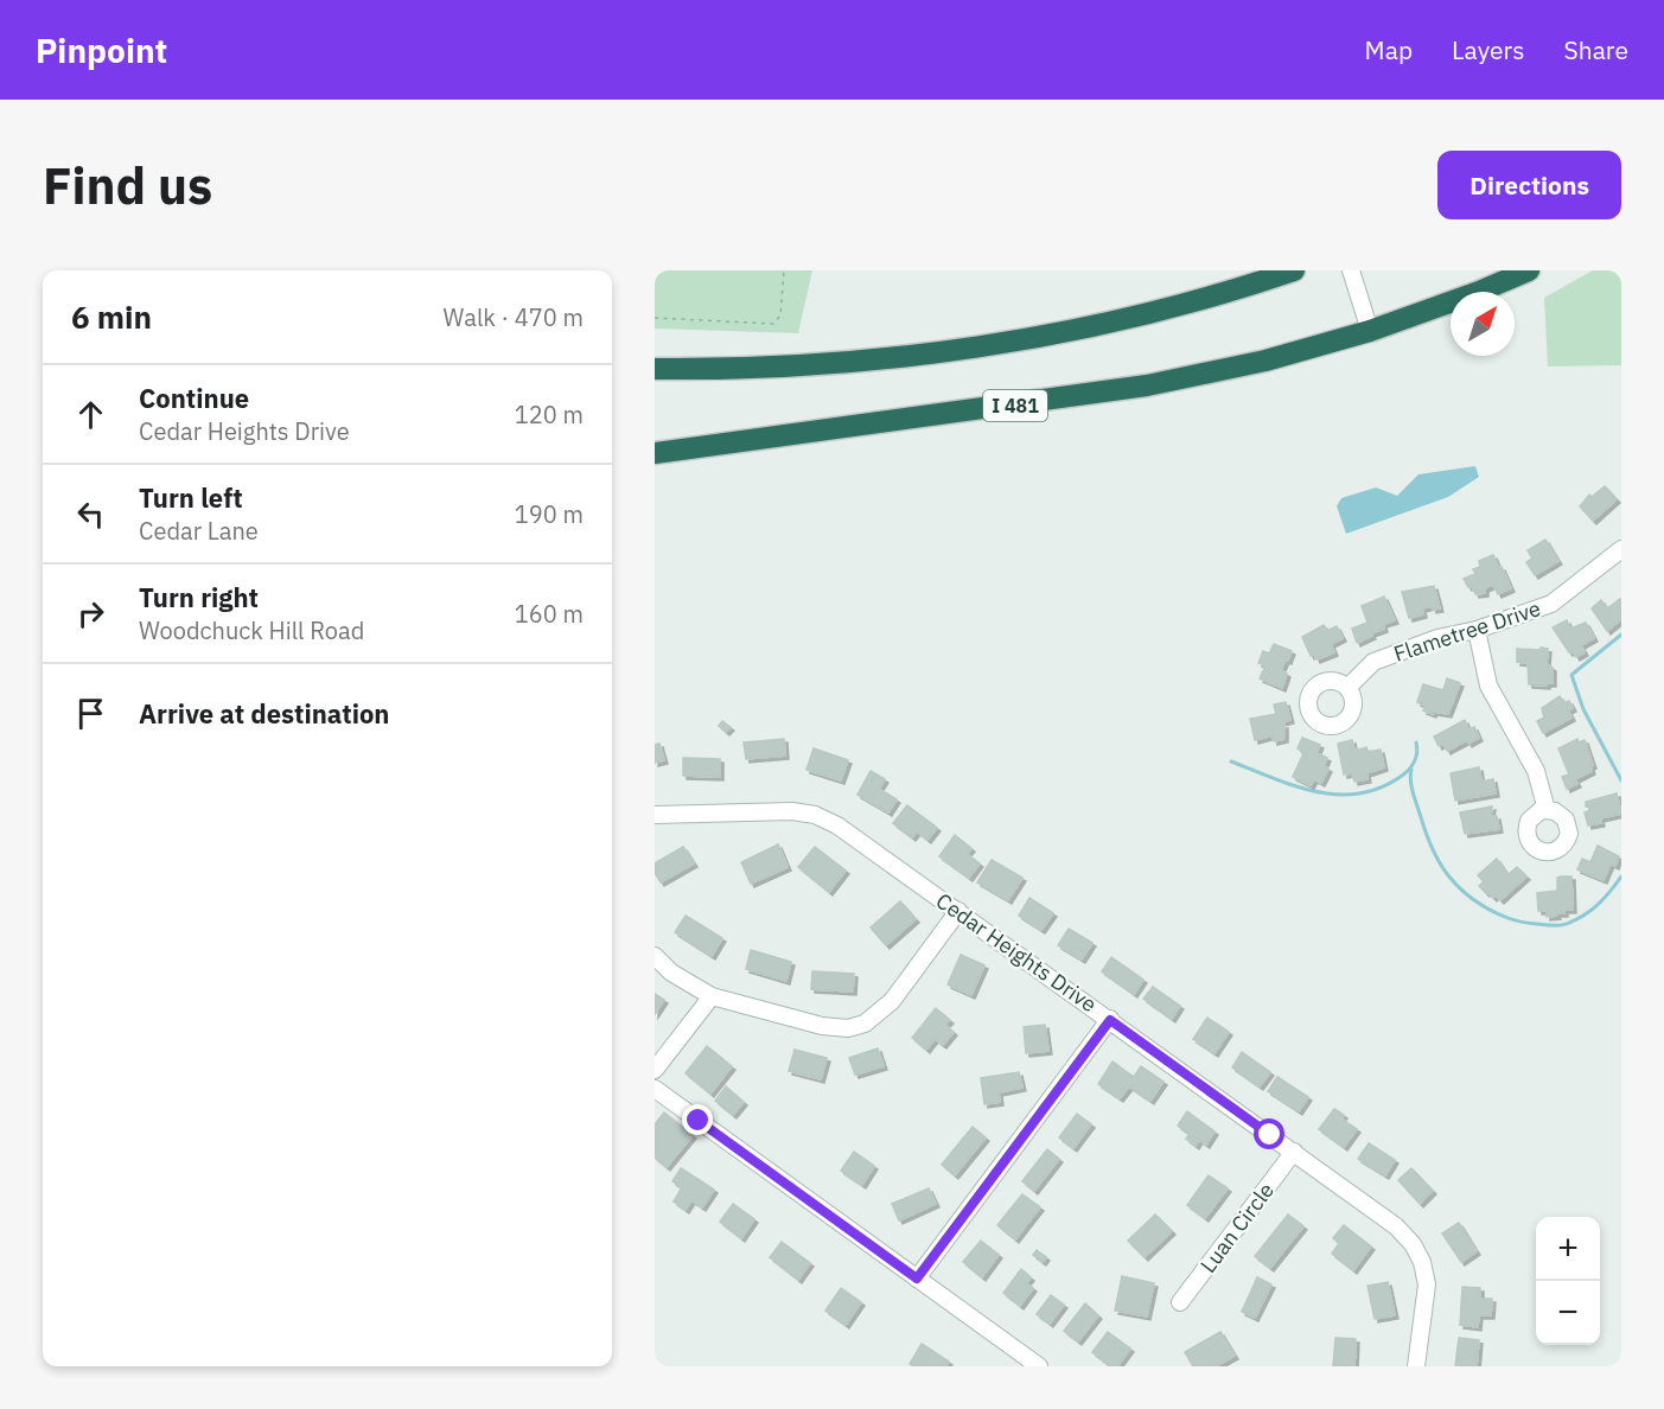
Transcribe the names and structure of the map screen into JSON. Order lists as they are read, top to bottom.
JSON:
{
  "streets": {
    "highway": ["I 481"],
    "street": ["Flametree Drive", "Cedar Heights Drive", "Luan Circle"]
  },
  "crossings": [
    ["Cedar Heights Drive", "Luan Circle"]
  ],
  "north": "top right",
  "page": {
    "header": "Pinpoint",
    "nav": ["Map", "Layers", "Share"],
    "buttons": "Directions",
    "title": "Find us",
    "heading": ["6 min", "Walk · 470 m"],
    "list": [
      ["Continue", "Cedar Heights Drive", "120 m"],
      ["Turn left", "Cedar Lane", "190 m"],
      ["Turn right", "Woodchuck Hill Road", "160 m"],
      "Arrive at destination"
    ],
    "map_buttons": ["+", "−"]
  }
}
